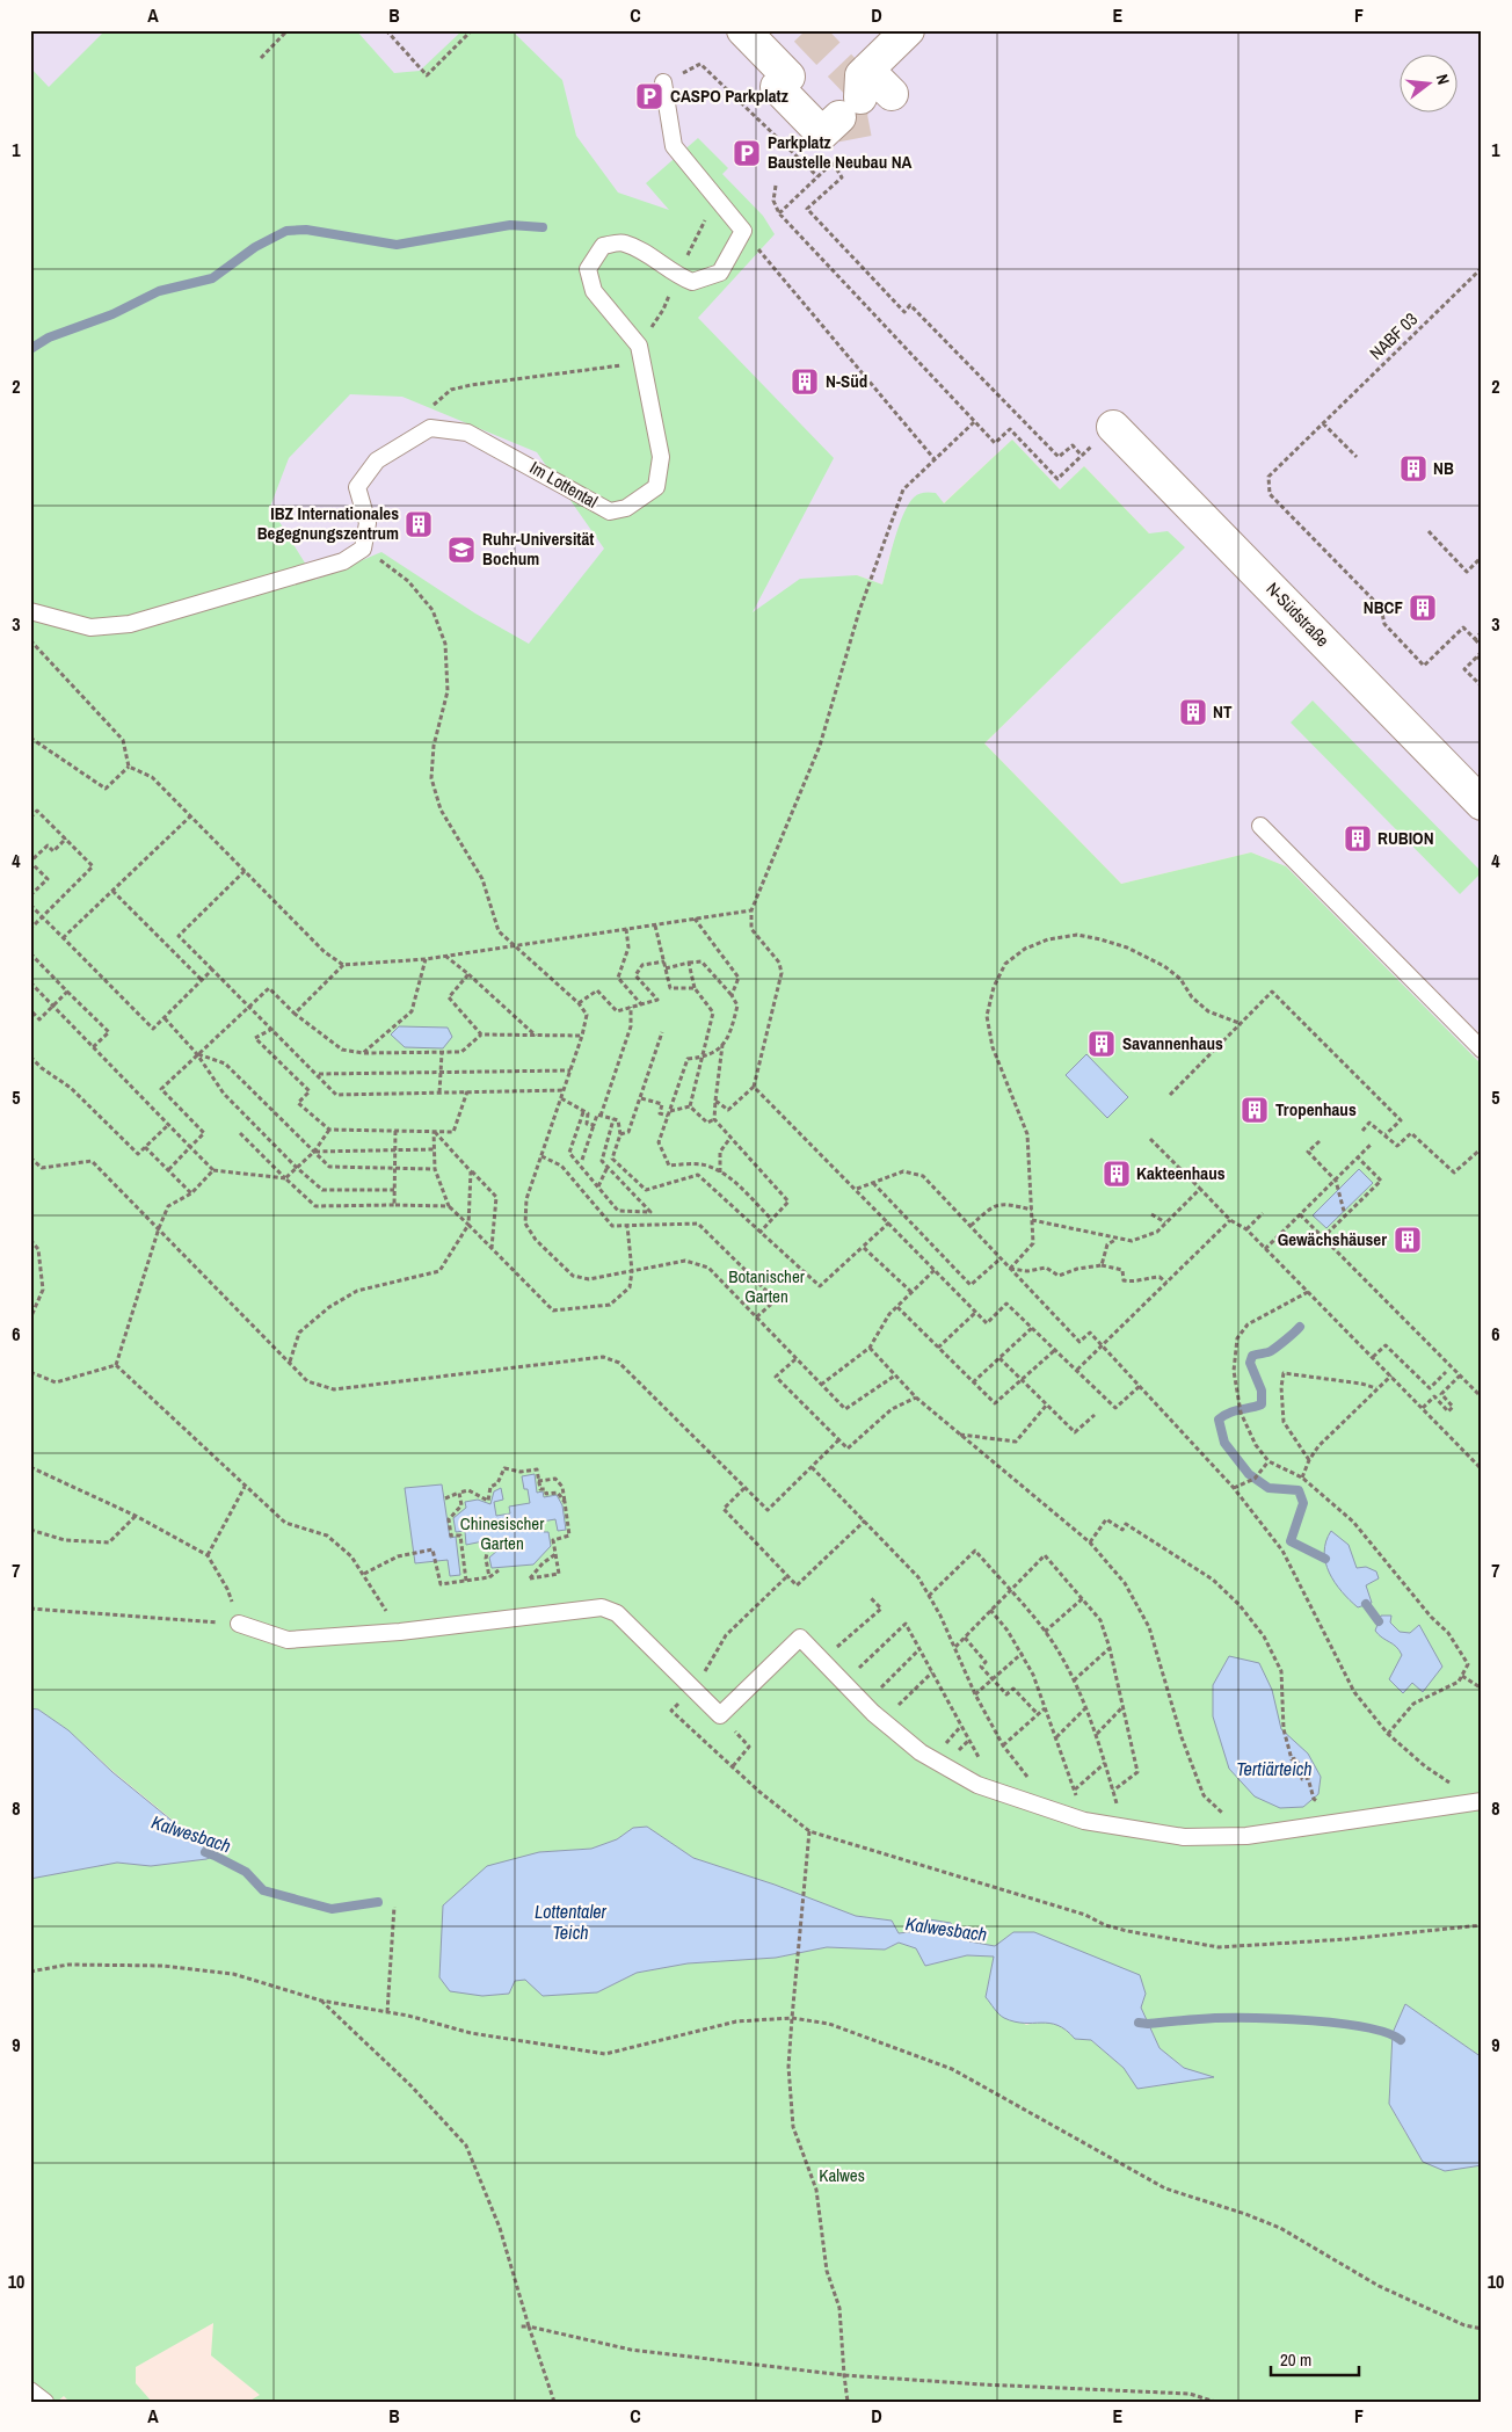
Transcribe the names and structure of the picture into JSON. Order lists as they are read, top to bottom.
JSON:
{
  "streets": {
    "street": ["N-Südstraße"],
    "lane": ["Im Lottental"],
    "path": ["NABF 03"]
  },
  "water": ["Tertiärteich", "Kalwesbach", "Lottentaler Teich"],
  "parks": ["Botanischer Garten", "Chinesischer Garten", "Kalwes"],
  "places": {
    "parking": ["CASPO Parkplatz", "Parkplatz Baustelle Neubau NA"],
    "building": [
      "N-Süd",
      "NB",
      "IBZ Internationales Begegnungszentrum",
      "NBCF",
      "NT",
      "RUBION",
      "Savannenhaus",
      "Tropenhaus",
      "Kakteenhaus",
      "Gewächshäuser"
    ],
    "school or university": ["Ruhr-Universität Bochum"]
  },
  "scale_bar": "20 m",
  "north": "right",
  "grid": {
    "columns": [
      "A",
      "B",
      "C",
      "D",
      "E",
      "F"
    ],
    "rows": [
      "1",
      "2",
      "3",
      "4",
      "5",
      "6",
      "7",
      "8",
      "9",
      "10"
    ]
  }
}
